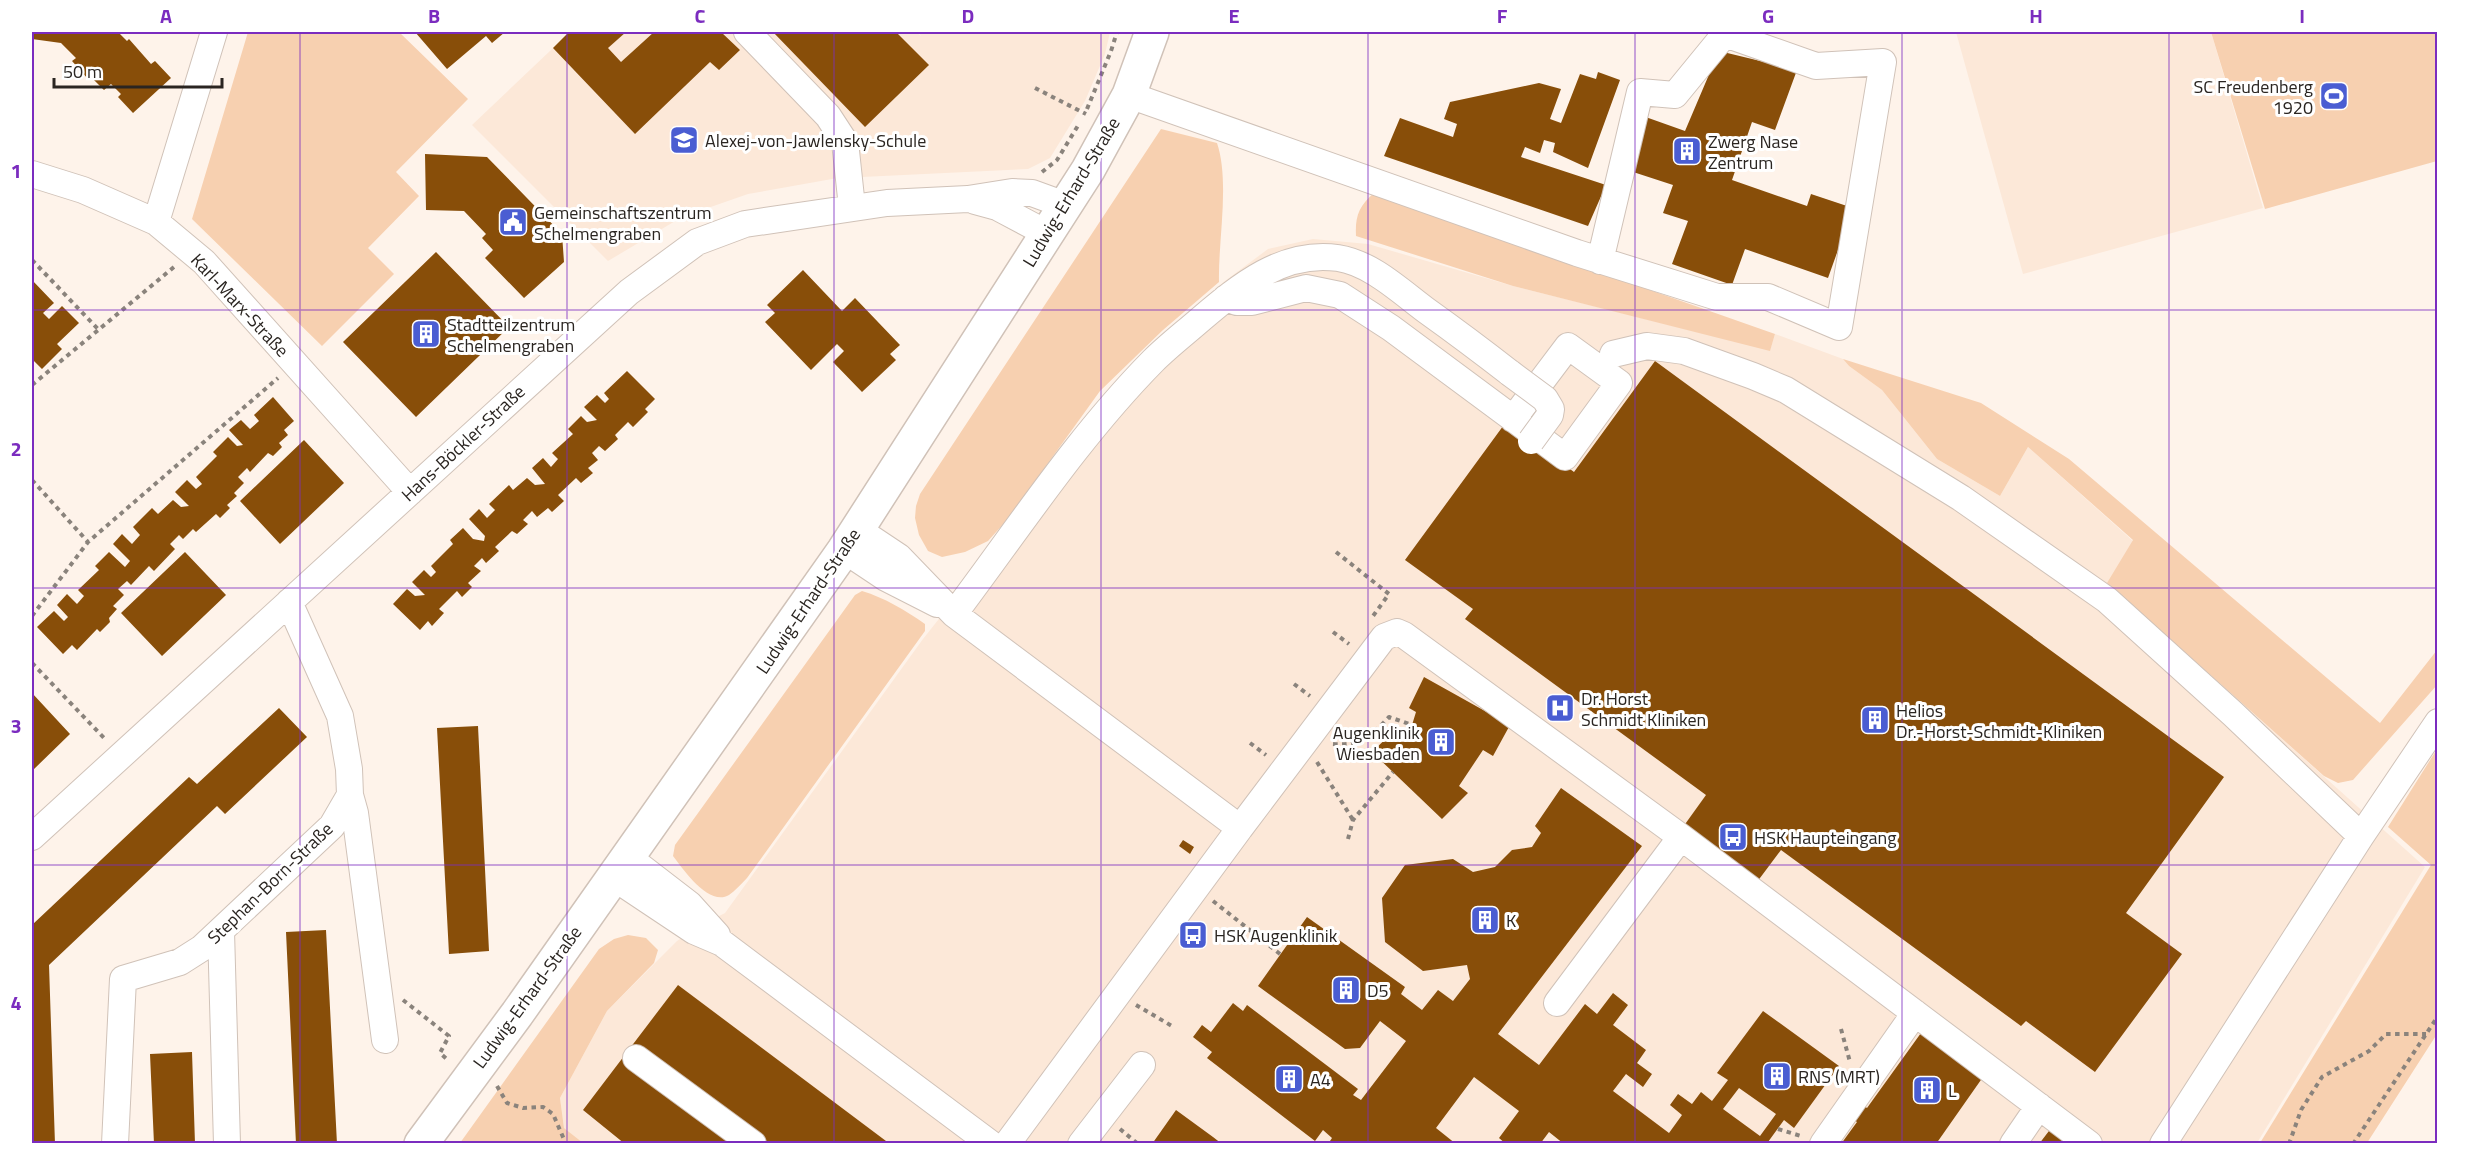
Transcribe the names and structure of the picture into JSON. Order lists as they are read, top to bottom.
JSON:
{
  "streets": {
    "main road": ["Ludwig-Erhard-Straße"],
    "street": ["Karl-Marx-Straße", "Hans-Böckler-Straße", "Stephan-Born-Straße"]
  },
  "crossings": [
    ["Ludwig-Erhard-Straße", "Hans-Böckler-Straße"],
    ["Karl-Marx-Straße", "Hans-Böckler-Straße"]
  ],
  "places": {
    "sports": ["SC Freudenberg 1920"],
    "school or university": ["Alexej-von-Jawlensky-Schule"],
    "building": [
      "Zwerg Nase Zentrum",
      "Stadtteilzentrum Schelmengraben",
      "Helios Dr.-Horst-Schmidt-Kliniken",
      "Augenklinik Wiesbaden",
      "K",
      "D5",
      "RNS (MRT)",
      "A4",
      "L"
    ],
    "public building": ["Gemeinschaftszentrum Schelmengraben"],
    "hospital": ["Dr. Horst Schmidt Kliniken"],
    "bus stop": ["HSK Haupteingang", "HSK Augenklinik"]
  },
  "scale_bar": "50 m",
  "grid": {
    "columns": [
      "A",
      "B",
      "C",
      "D",
      "E",
      "F",
      "G",
      "H",
      "I"
    ],
    "rows": [
      "1",
      "2",
      "3",
      "4"
    ]
  }
}
